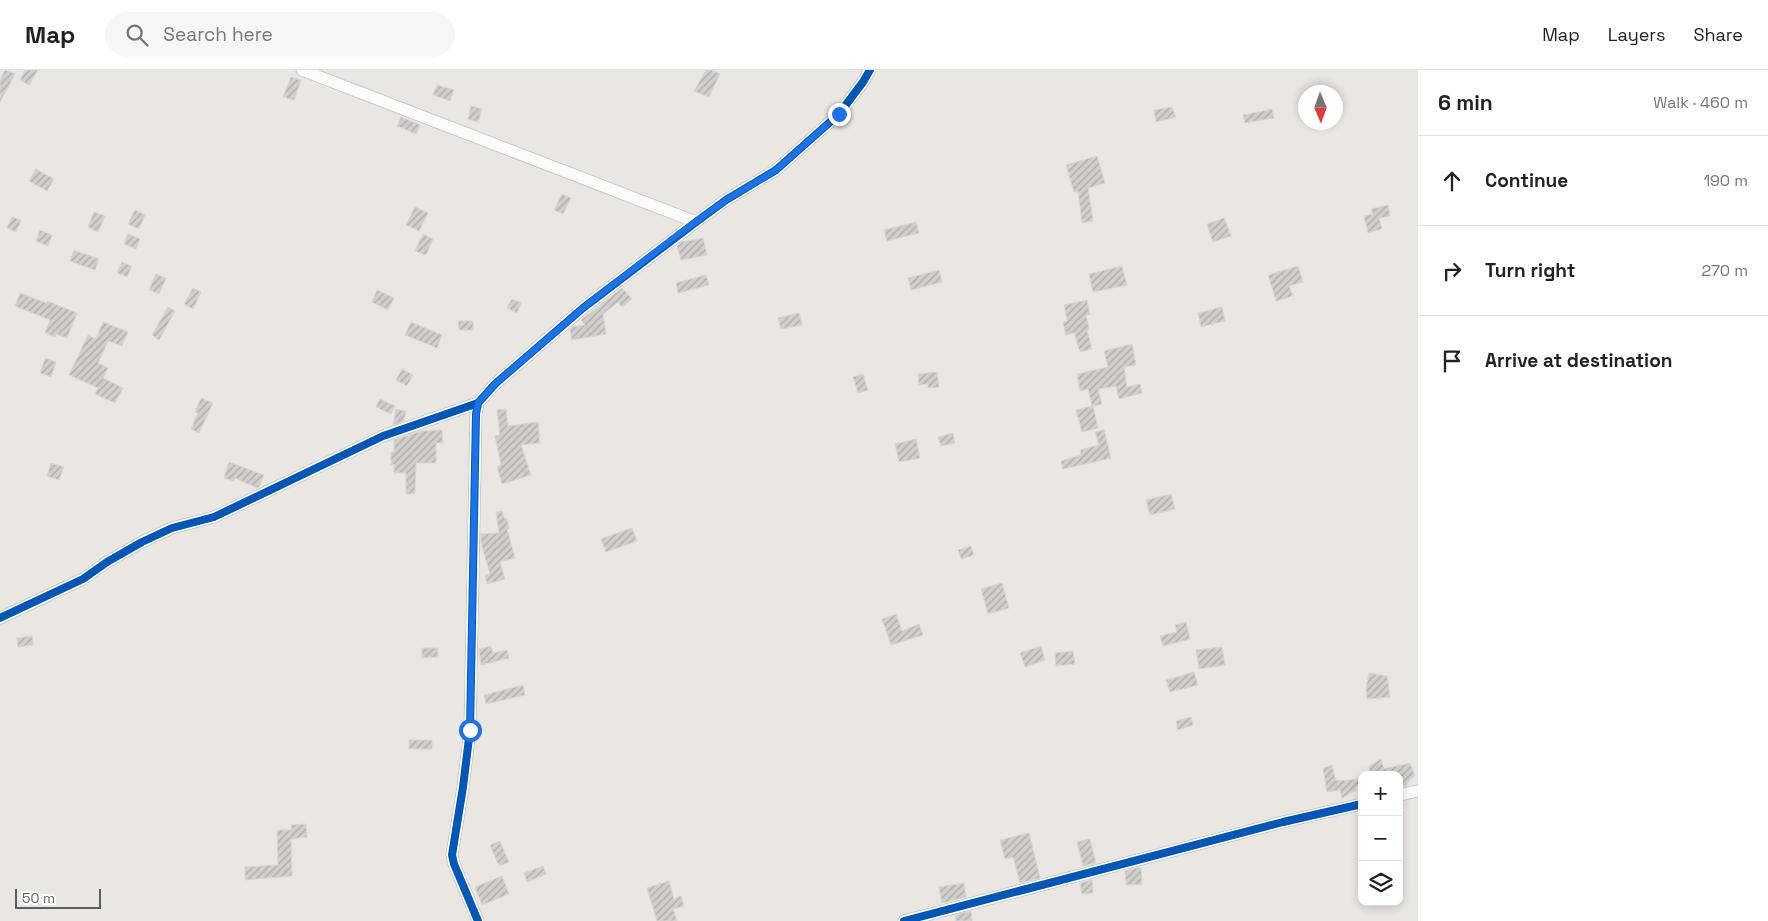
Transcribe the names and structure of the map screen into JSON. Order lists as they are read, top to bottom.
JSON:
{
  "scale_bar": "50 m",
  "north": "bottom",
  "page": {
    "header": "Map",
    "search": "Search here",
    "nav": ["Map", "Layers", "Share"],
    "heading": ["6 min", "Walk · 460 m"],
    "list": [
      ["Continue", "190 m"],
      ["Turn right", "270 m"],
      "Arrive at destination"
    ],
    "map_buttons": ["+", "−"],
    "scale": "50 m"
  }
}
